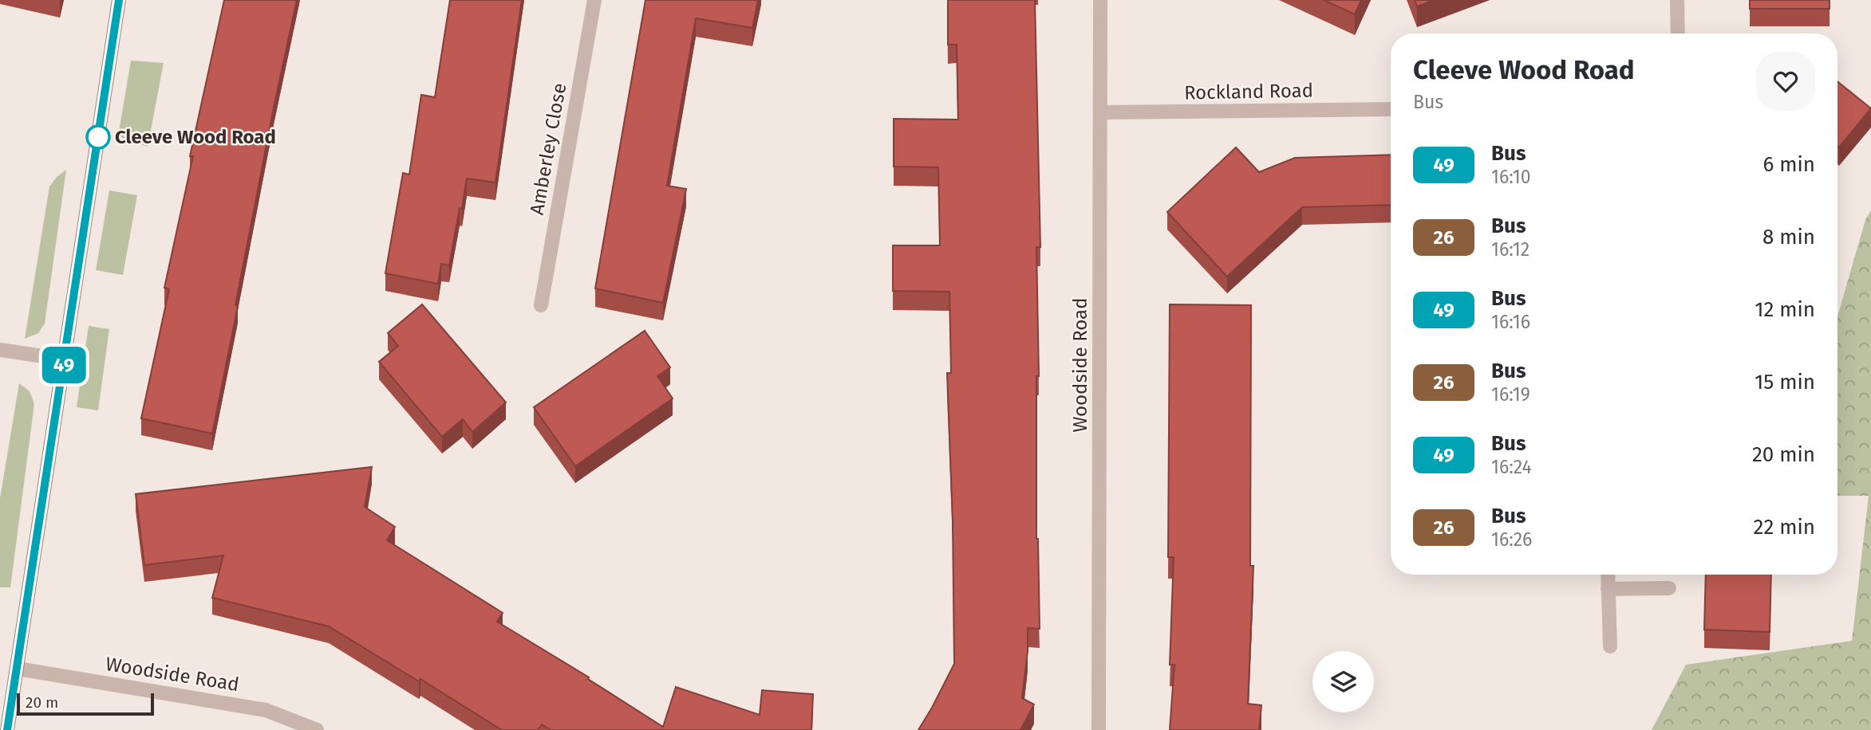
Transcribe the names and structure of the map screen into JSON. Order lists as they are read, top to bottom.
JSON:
{
  "streets": {
    "street": ["Rockland Road", "Amberley Close", "Woodside Road"]
  },
  "crossings": [
    ["Rockland Road", "Woodside Road"]
  ],
  "places": ["Cleeve Wood Road"],
  "lines": ["bus line 49"],
  "scale_bar": "20 m",
  "page": {
    "on_map": "49",
    "heading": ["Cleeve Wood Road", "Bus"],
    "list": [
      {
        "mark": "49",
        "name": "Bus",
        "note": "16:10",
        "value": "6 min"
      },
      {
        "mark": "26",
        "name": "Bus",
        "note": "16:12",
        "value": "8 min"
      },
      {
        "mark": "49",
        "name": "Bus",
        "note": "16:16",
        "value": "12 min"
      },
      {
        "mark": "26",
        "name": "Bus",
        "note": "16:19",
        "value": "15 min"
      },
      {
        "mark": "49",
        "name": "Bus",
        "note": "16:24",
        "value": "20 min"
      },
      {
        "mark": "26",
        "name": "Bus",
        "note": "16:26",
        "value": "22 min"
      }
    ],
    "scale": "20 m"
  }
}
